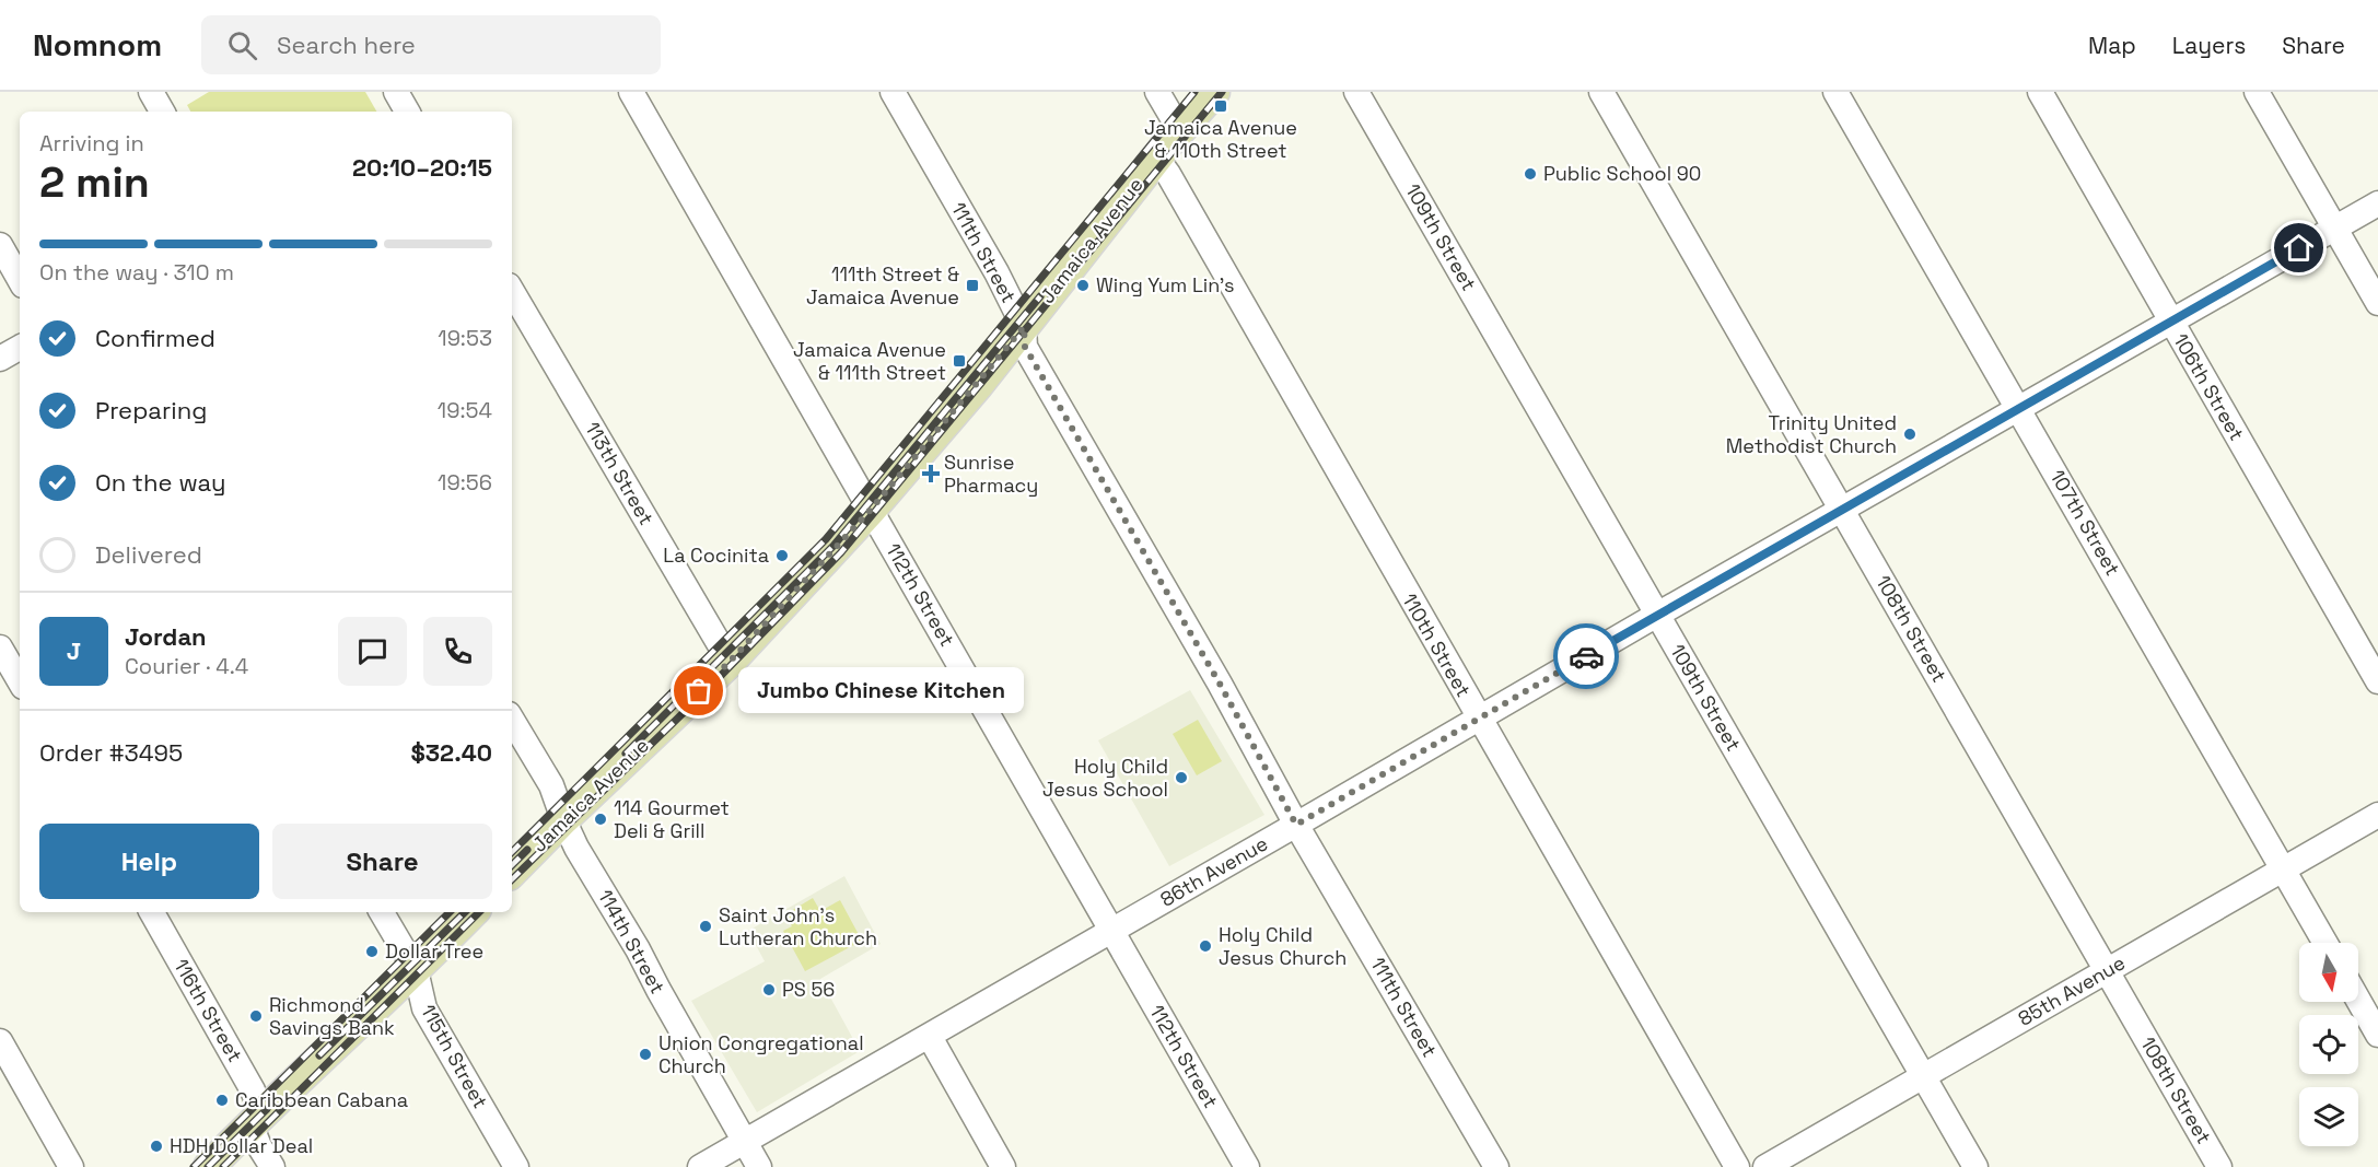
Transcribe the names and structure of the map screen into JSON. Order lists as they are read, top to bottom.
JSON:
{
  "streets": {
    "main road": ["Jamaica Avenue"],
    "street": [
      "109th Street",
      "111th Street",
      "106th Street",
      "113th Street",
      "107th Street",
      "112th Street",
      "108th Street",
      "110th Street",
      "86th Avenue",
      "114th Street",
      "85th Avenue",
      "116th Street",
      "115th Street"
    ]
  },
  "crossings": [
    ["109th Street", "86th Avenue"],
    ["109th Street", "85th Avenue"],
    ["Jamaica Avenue", "111th Street"],
    ["Jamaica Avenue", "113th Street"],
    ["Jamaica Avenue", "112th Street"],
    ["Jamaica Avenue", "110th Street"],
    ["Jamaica Avenue", "114th Street"],
    ["111th Street", "86th Avenue"],
    ["106th Street", "86th Avenue"],
    ["107th Street", "86th Avenue"],
    ["107th Street", "85th Avenue"],
    ["112th Street", "86th Avenue"],
    ["108th Street", "86th Avenue"],
    ["108th Street", "85th Avenue"],
    ["110th Street", "86th Avenue"],
    ["86th Avenue", "114th Street"]
  ],
  "places": {
    "transit": ["Jamaica Avenue & 110th Street", "111th Street & Jamaica Avenue", "Jamaica Avenue & 111th Street"],
    "other": [
      "Public School 90",
      "Wing Yum Lin's",
      "Trinity United Methodist Church",
      "La Cocinita",
      "Jumbo Chinese Kitchen",
      "Holy Child Jesus School",
      "114 Gourmet Deli & Grill",
      "Saint John's Lutheran Church",
      "Holy Child Jesus Church",
      "Dollar Tree",
      "PS 56",
      "Richmond Savings Bank",
      "Union Congregational Church",
      "Caribbean Cabana",
      "HDH Dollar Deal"
    ],
    "health": ["Sunrise Pharmacy"]
  },
  "north": "bottom",
  "page": {
    "header": "Nomnom",
    "search": "Search here",
    "nav": ["Map", "Layers", "Share"],
    "heading": ["2 min", "Arriving in", "20:10–20:15"],
    "panel": [
      "Jordan",
      "Courier · 4.4",
      "Order #3495",
      "$32.40"
    ],
    "bar": "On the way · 310 m",
    "list": [
      ["Confirmed", "19:53"],
      ["Preparing", "19:54"],
      ["On the way", "19:56"],
      "Delivered"
    ],
    "round": "J",
    "bubble": "Jumbo Chinese Kitchen",
    "buttons": ["Help", "Share"]
  }
}
